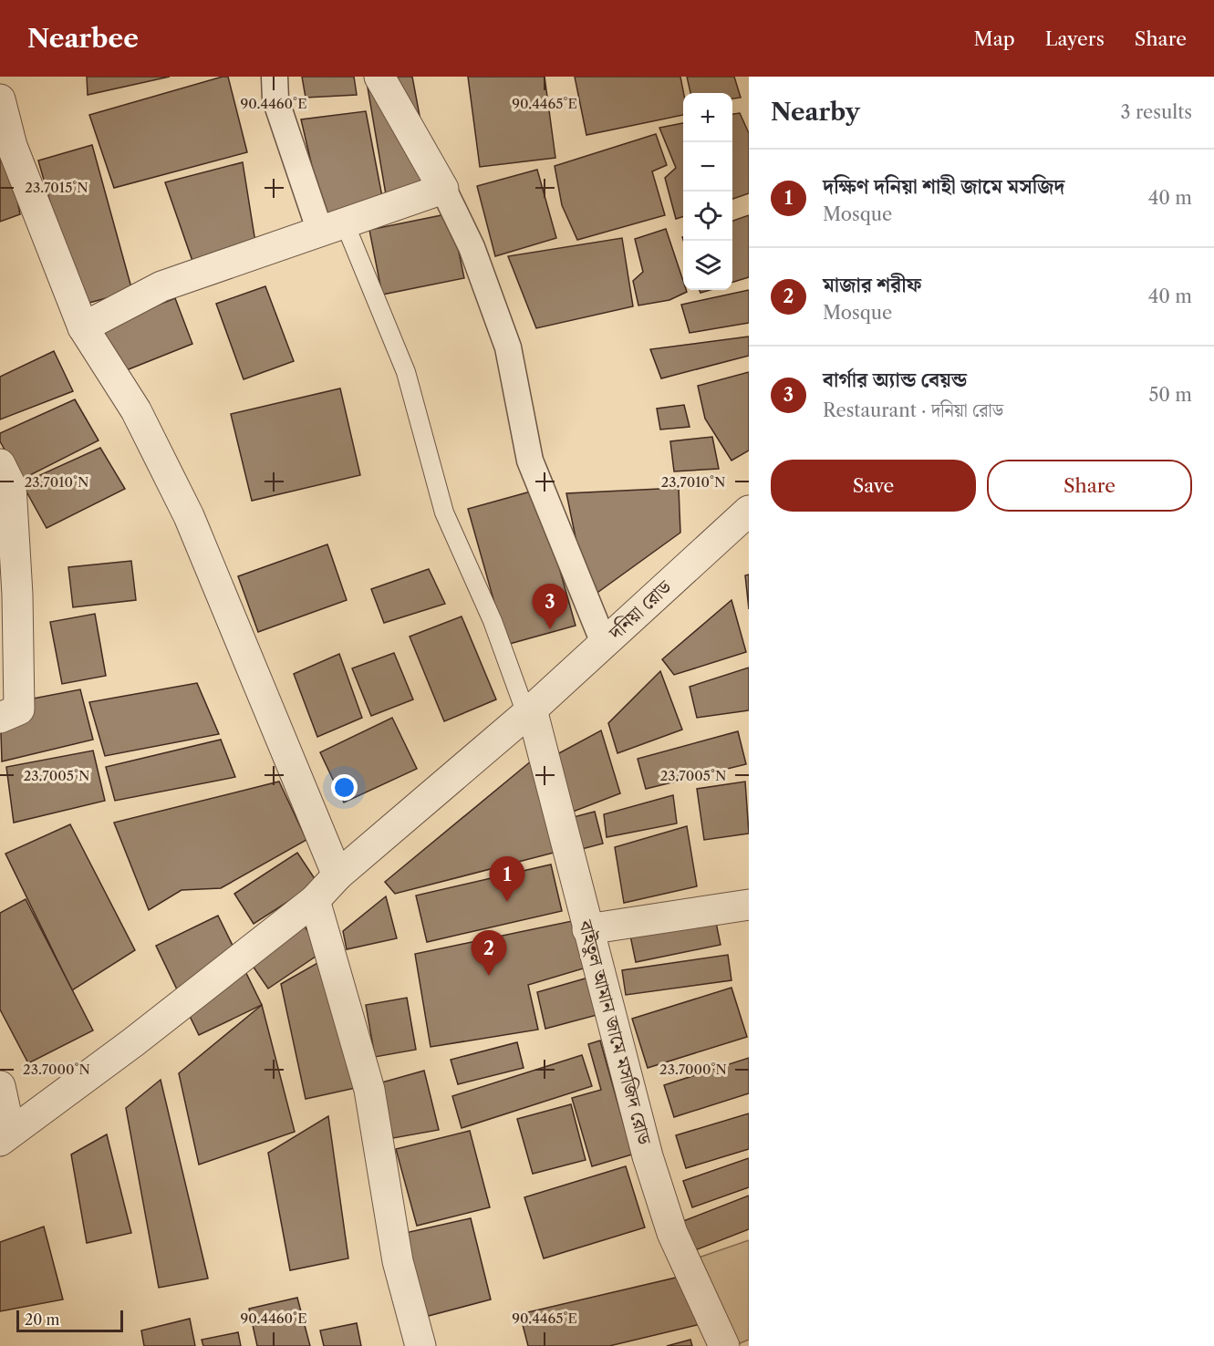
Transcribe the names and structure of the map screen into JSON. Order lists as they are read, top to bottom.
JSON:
{
  "streets": {
    "street": ["দনিয়া রোড", "বাইতুল আমান জামে মসজিদ রোড"]
  },
  "crossings": [
    ["দনিয়া রোড", "বাইতুল আমান জামে মসজিদ রোড"]
  ],
  "scale_bar": "20 m",
  "page": {
    "header": "Nearbee",
    "nav": ["Map", "Layers", "Share"],
    "heading": ["Nearby", "3 results"],
    "map_buttons": ["+", "−"],
    "list": [
      {
        "mark": "1",
        "name": "দক্ষিণ দনিয়া শাহী জামে মসজিদ",
        "note": "Mosque",
        "value": "40 m"
      },
      {
        "mark": "2",
        "name": "মাজার শরীফ",
        "note": "Mosque",
        "value": "40 m"
      },
      {
        "mark": "3",
        "name": "বার্গার অ্যান্ড বেয়ন্ড",
        "note": "Restaurant · দনিয়া রোড",
        "value": "50 m"
      }
    ],
    "buttons": ["Save", "Share"],
    "pins": ["3", "1", "2"],
    "scale": "20 m"
  },
  "coordinates": [
    "90.4460°E",
    "90.4465°E",
    "23.7015°N",
    "23.7010°N",
    "23.7005°N",
    "23.7000°N"
  ]
}
